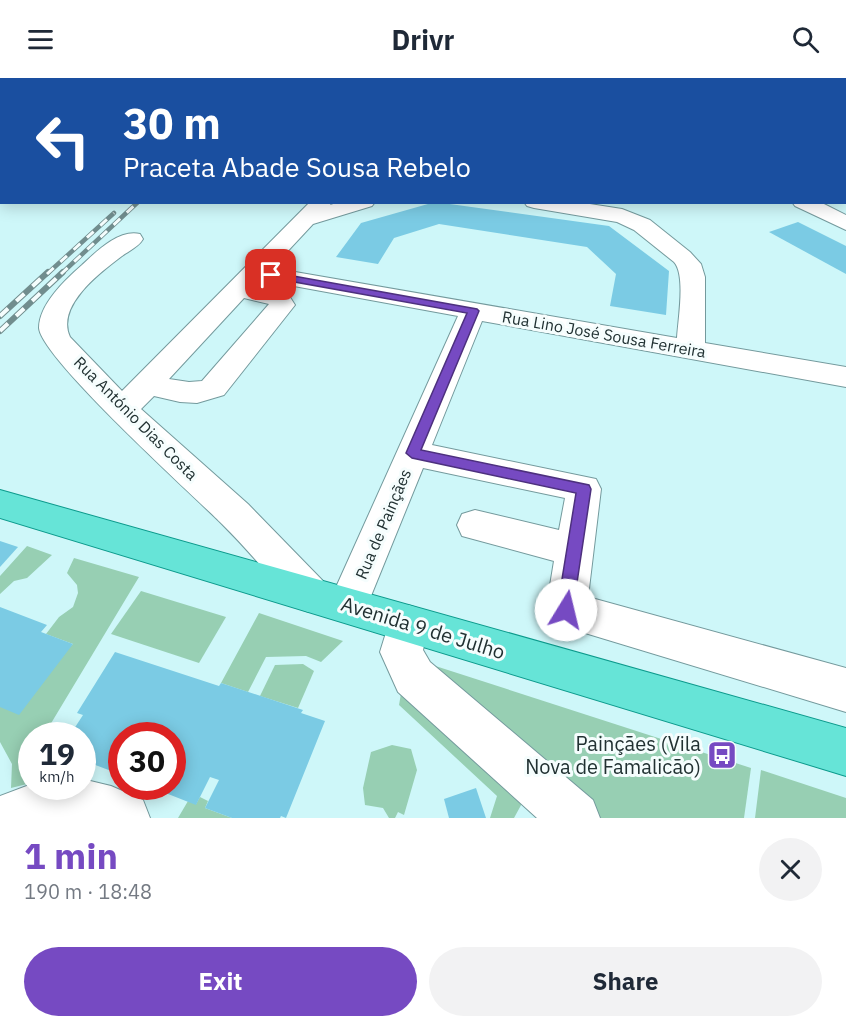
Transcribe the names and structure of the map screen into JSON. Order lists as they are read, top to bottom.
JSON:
{
  "streets": {
    "main road": ["Avenida 9 de Julho"],
    "street": ["Rua Lino José Sousa Ferreira", "Rua António Dias Costa", "Rua de Painçães"]
  },
  "crossings": [
    ["Rua Lino José Sousa Ferreira", "Rua de Painçães"],
    ["Rua António Dias Costa", "Avenida 9 de Julho"],
    ["Rua de Painçães", "Avenida 9 de Julho"]
  ],
  "places": {
    "bus stop": ["Painçães (Vila Nova de Famalicão)"]
  },
  "page": {
    "header": "Drivr",
    "turn": ["30 m", "Praceta Abade Sousa Rebelo"],
    "speed": "19 km/h",
    "limit": "30",
    "heading": ["1 min", "190 m · 18:48"],
    "buttons": ["Exit", "Share"]
  }
}
